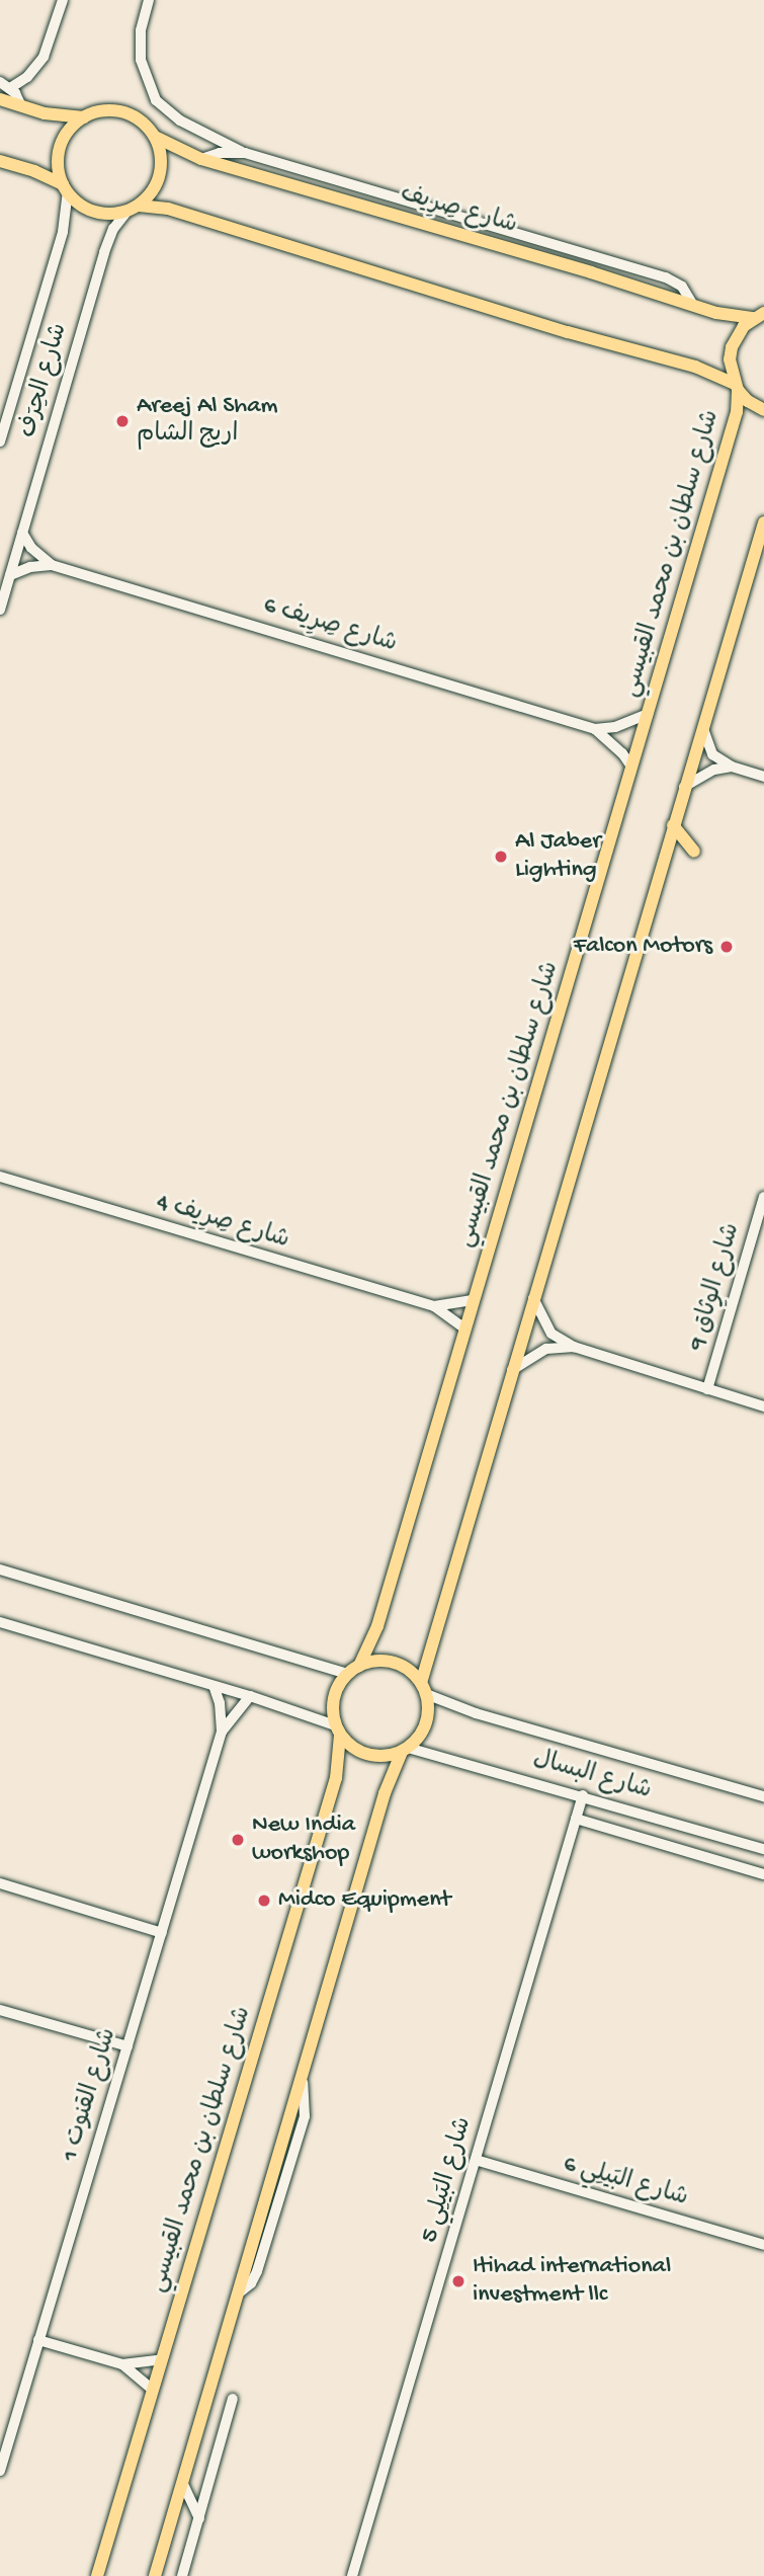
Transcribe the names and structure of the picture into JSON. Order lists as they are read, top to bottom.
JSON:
{
  "streets": {
    "main road": ["شارع صِرِيف", "شارع سلطان بن محمد القبيسي"],
    "street": [
      "شارع الحِرَف",
      "شارع صِرِيف 6",
      "شارع صِرِيف 4",
      "شارع الوِثاق 9",
      "شارع البسال",
      "شارع القنوت 1",
      "شارع البَيلِي 5",
      "شارع البَيلِي 6"
    ]
  },
  "crossings": [
    ["شارع صِرِيف", "شارع الحِرَف"],
    ["شارع صِرِيف", "شارع سلطان بن محمد القبيسي"],
    ["شارع الحِرَف", "شارع صِرِيف 6"],
    ["شارع سلطان بن محمد القبيسي", "شارع صِرِيف 6"],
    ["شارع سلطان بن محمد القبيسي", "شارع صِرِيف 4"],
    ["شارع سلطان بن محمد القبيسي", "شارع البسال"],
    ["شارع البسال", "شارع البَيلِي 5"],
    ["شارع البَيلِي 5", "شارع البَيلِي 6"]
  ],
  "places": [
    "Areej Al Sham اريج الشام",
    "Al Jaber Lighting",
    "Falcon Motors",
    "New India workshop",
    "Midco Equipment",
    "Itihad international investment llc"
  ]
}
